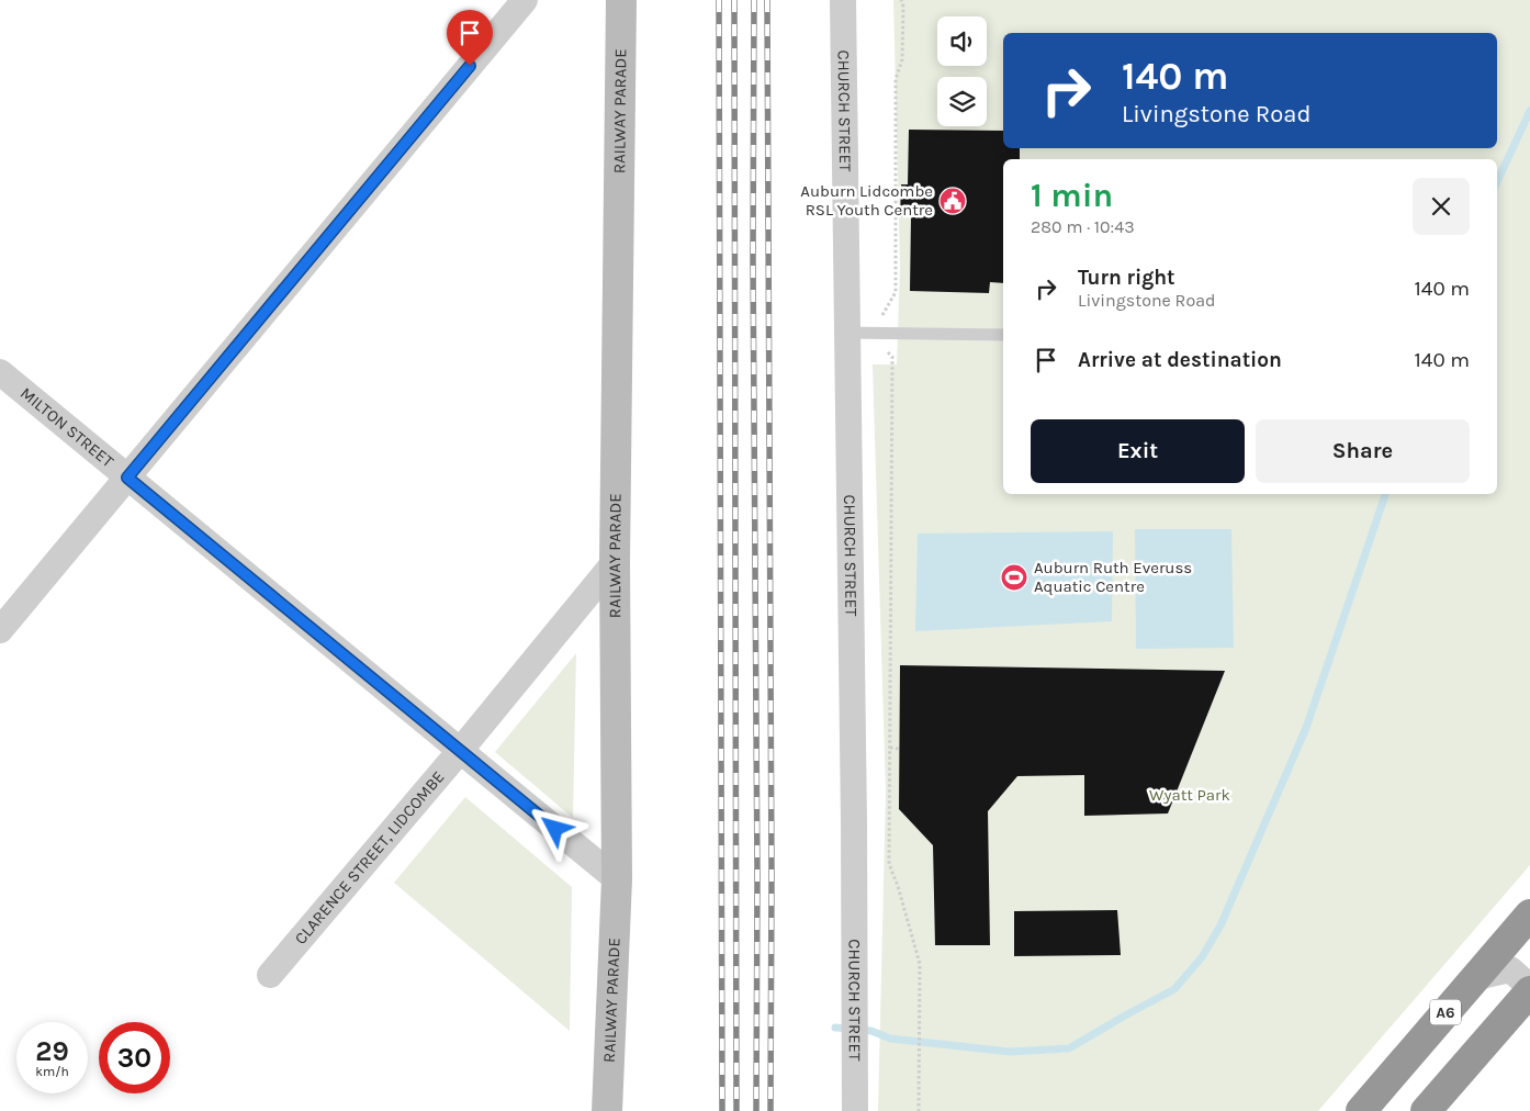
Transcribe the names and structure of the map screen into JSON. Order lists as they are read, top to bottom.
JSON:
{
  "streets": {
    "highway": ["A6"],
    "street": [
      "RAILWAY PARADE",
      "CHURCH STREET",
      "MILTON STREET",
      "CLARENCE STREET, LIDCOMBE"
    ]
  },
  "crossings": [
    ["RAILWAY PARADE", "MILTON STREET"],
    ["RAILWAY PARADE", "CLARENCE STREET, LIDCOMBE"],
    ["MILTON STREET", "CLARENCE STREET, LIDCOMBE"]
  ],
  "parks": ["Wyatt Park"],
  "places": {
    "public building": ["Auburn Lidcombe RSL Youth Centre"],
    "sports": ["Auburn Ruth Everuss Aquatic Centre"]
  },
  "page": {
    "turn": ["140 m", "Livingstone Road"],
    "heading": ["1 min", "280 m · 10:43"],
    "list": [
      {
        "name": "Turn right",
        "note": "Livingstone Road",
        "value": "140 m"
      },
      {
        "name": "Arrive at destination",
        "value": "140 m"
      }
    ],
    "buttons": ["Exit", "Share"],
    "speed": "29 km/h",
    "limit": "30"
  }
}
